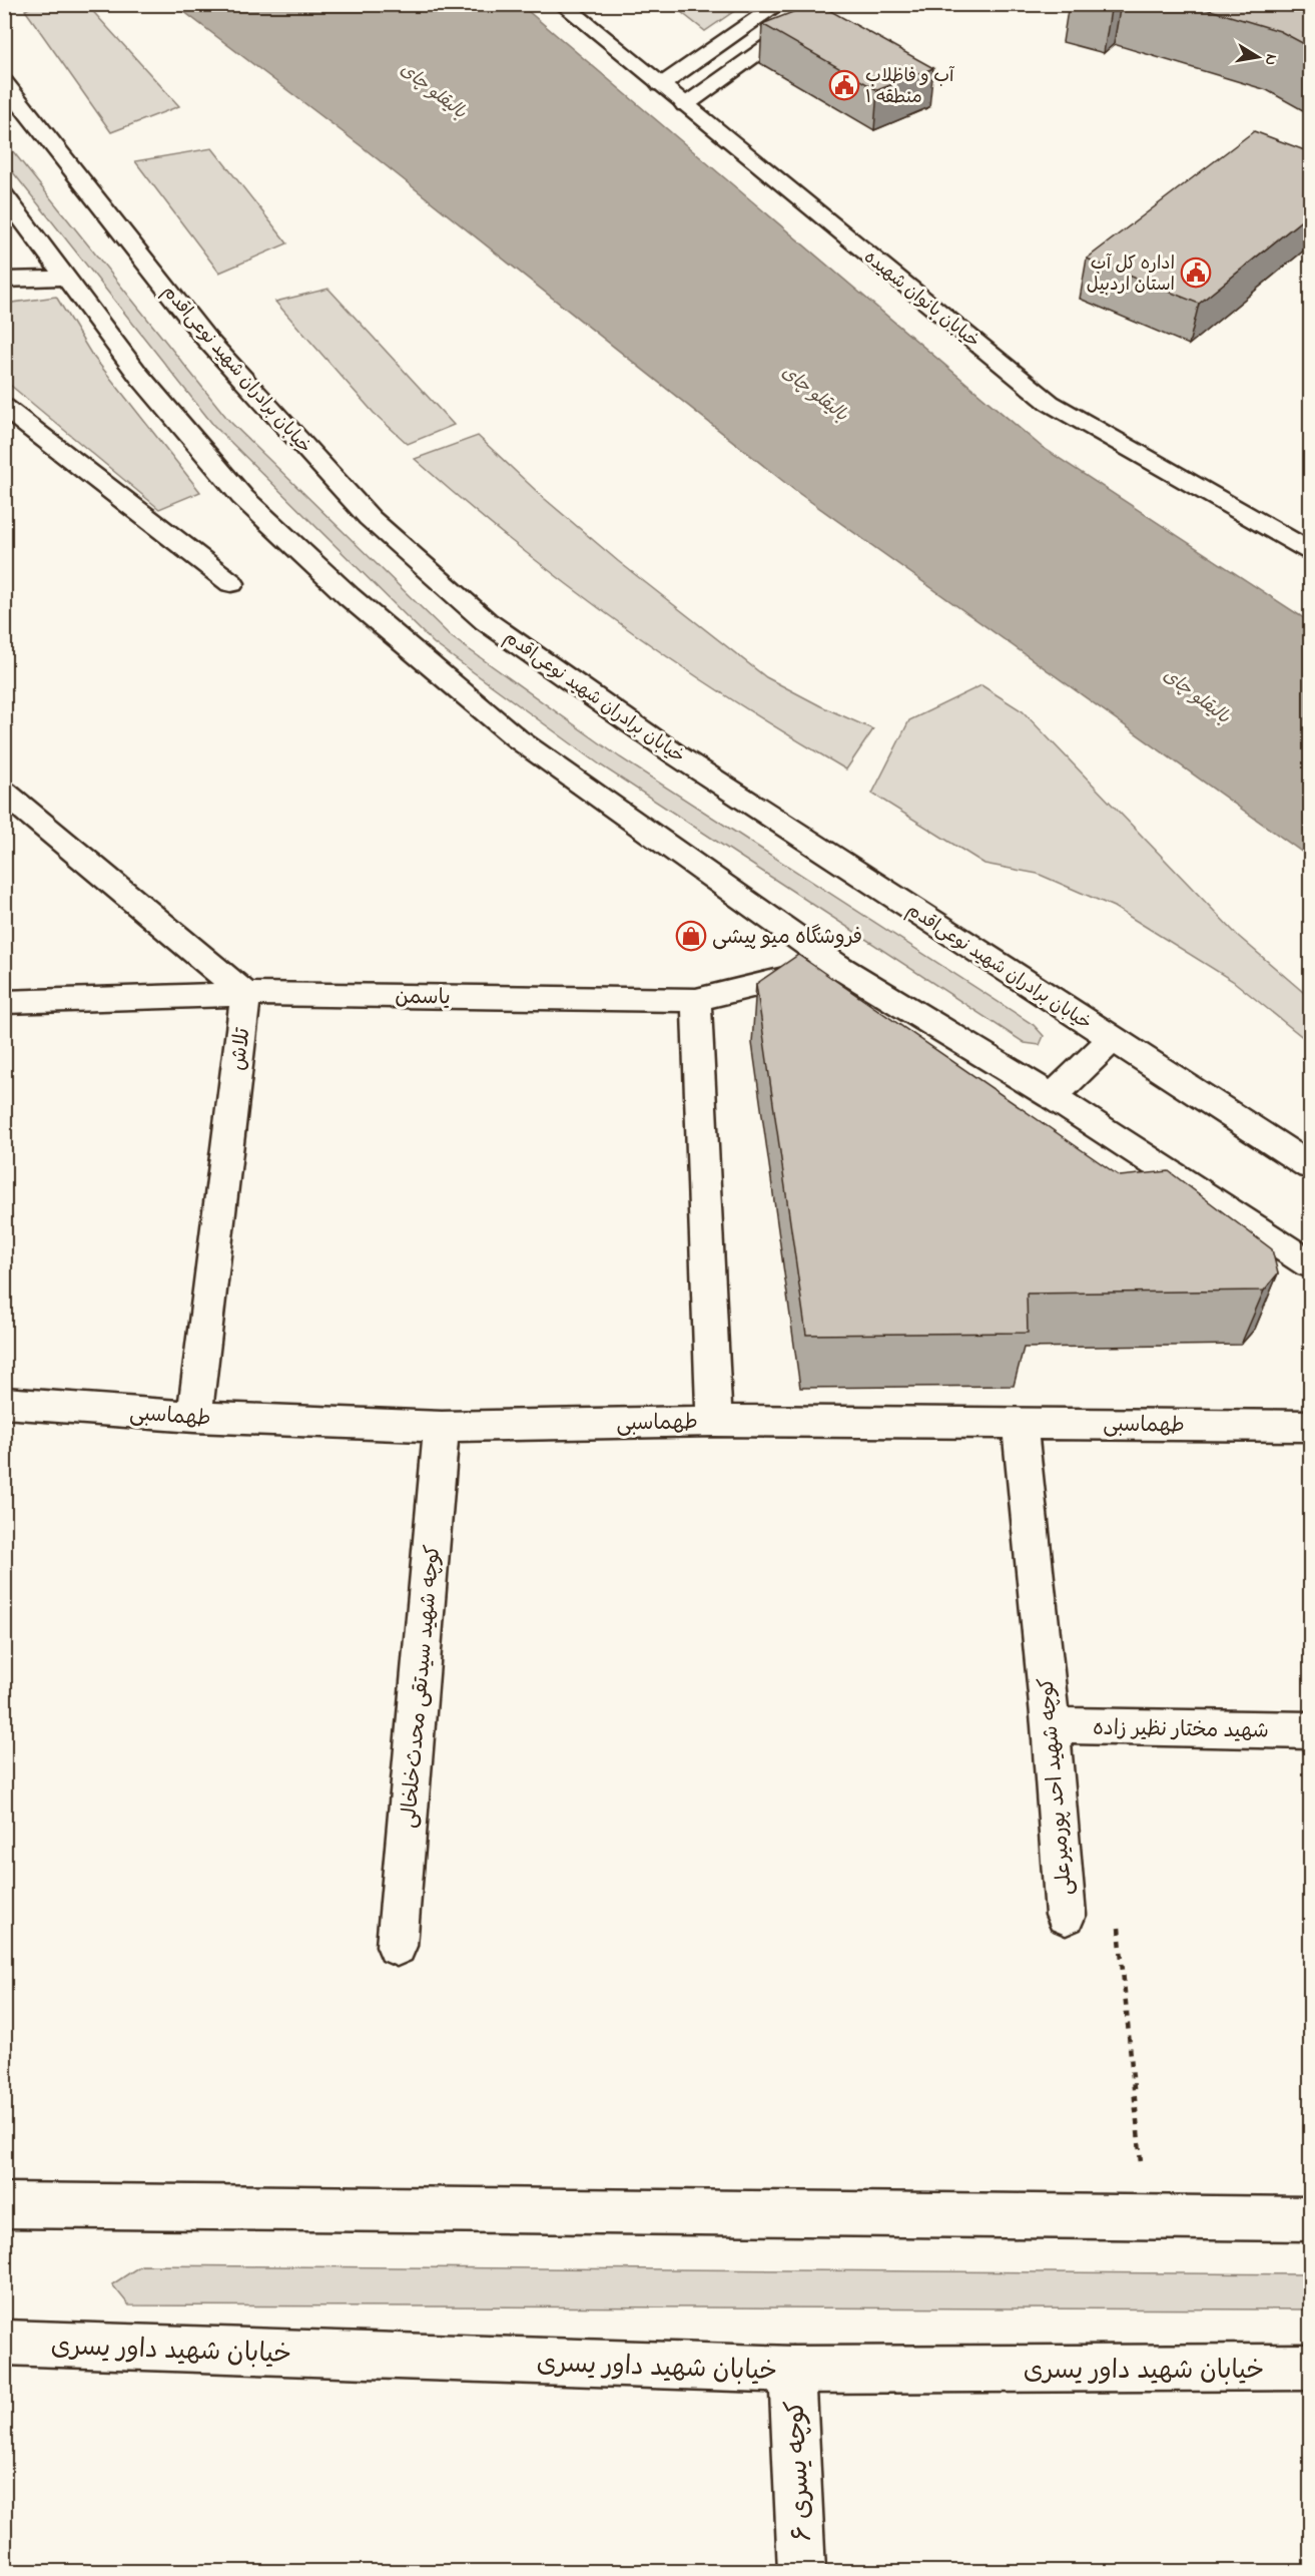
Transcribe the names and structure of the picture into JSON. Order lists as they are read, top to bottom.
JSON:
{
  "streets": {
    "main road": [
      "خیابان بانوان شهیده",
      "خیابان برادران شهید نوعی‌اقدم",
      "یاسمن",
      "تلاش",
      "طهماسبی",
      "کوچه شهید سیدتقی محدث‌خلخالی",
      "شهید مختار نظیر زاده",
      "کوچه شهید احد پورمیرعلی",
      "خیابان شهید داور یسری",
      "کوچه یسری ۶"
    ]
  },
  "crossings": [
    ["یاسمن", "تلاش"],
    ["تلاش", "طهماسبی"],
    ["طهماسبی", "کوچه شهید سیدتقی محدث‌خلخالی"],
    ["طهماسبی", "کوچه شهید احد پورمیرعلی"],
    ["شهید مختار نظیر زاده", "کوچه شهید احد پورمیرعلی"],
    ["خیابان شهید داور یسری", "کوچه یسری ۶"]
  ],
  "water": ["بالیقلو چای"],
  "places": {
    "public building": ["آب و فاظلاب منطقه ۱", "اداره کل آب استان اردبیل"],
    "shop": ["فروشگاه میو پیشی"]
  },
  "north": "right"
}
